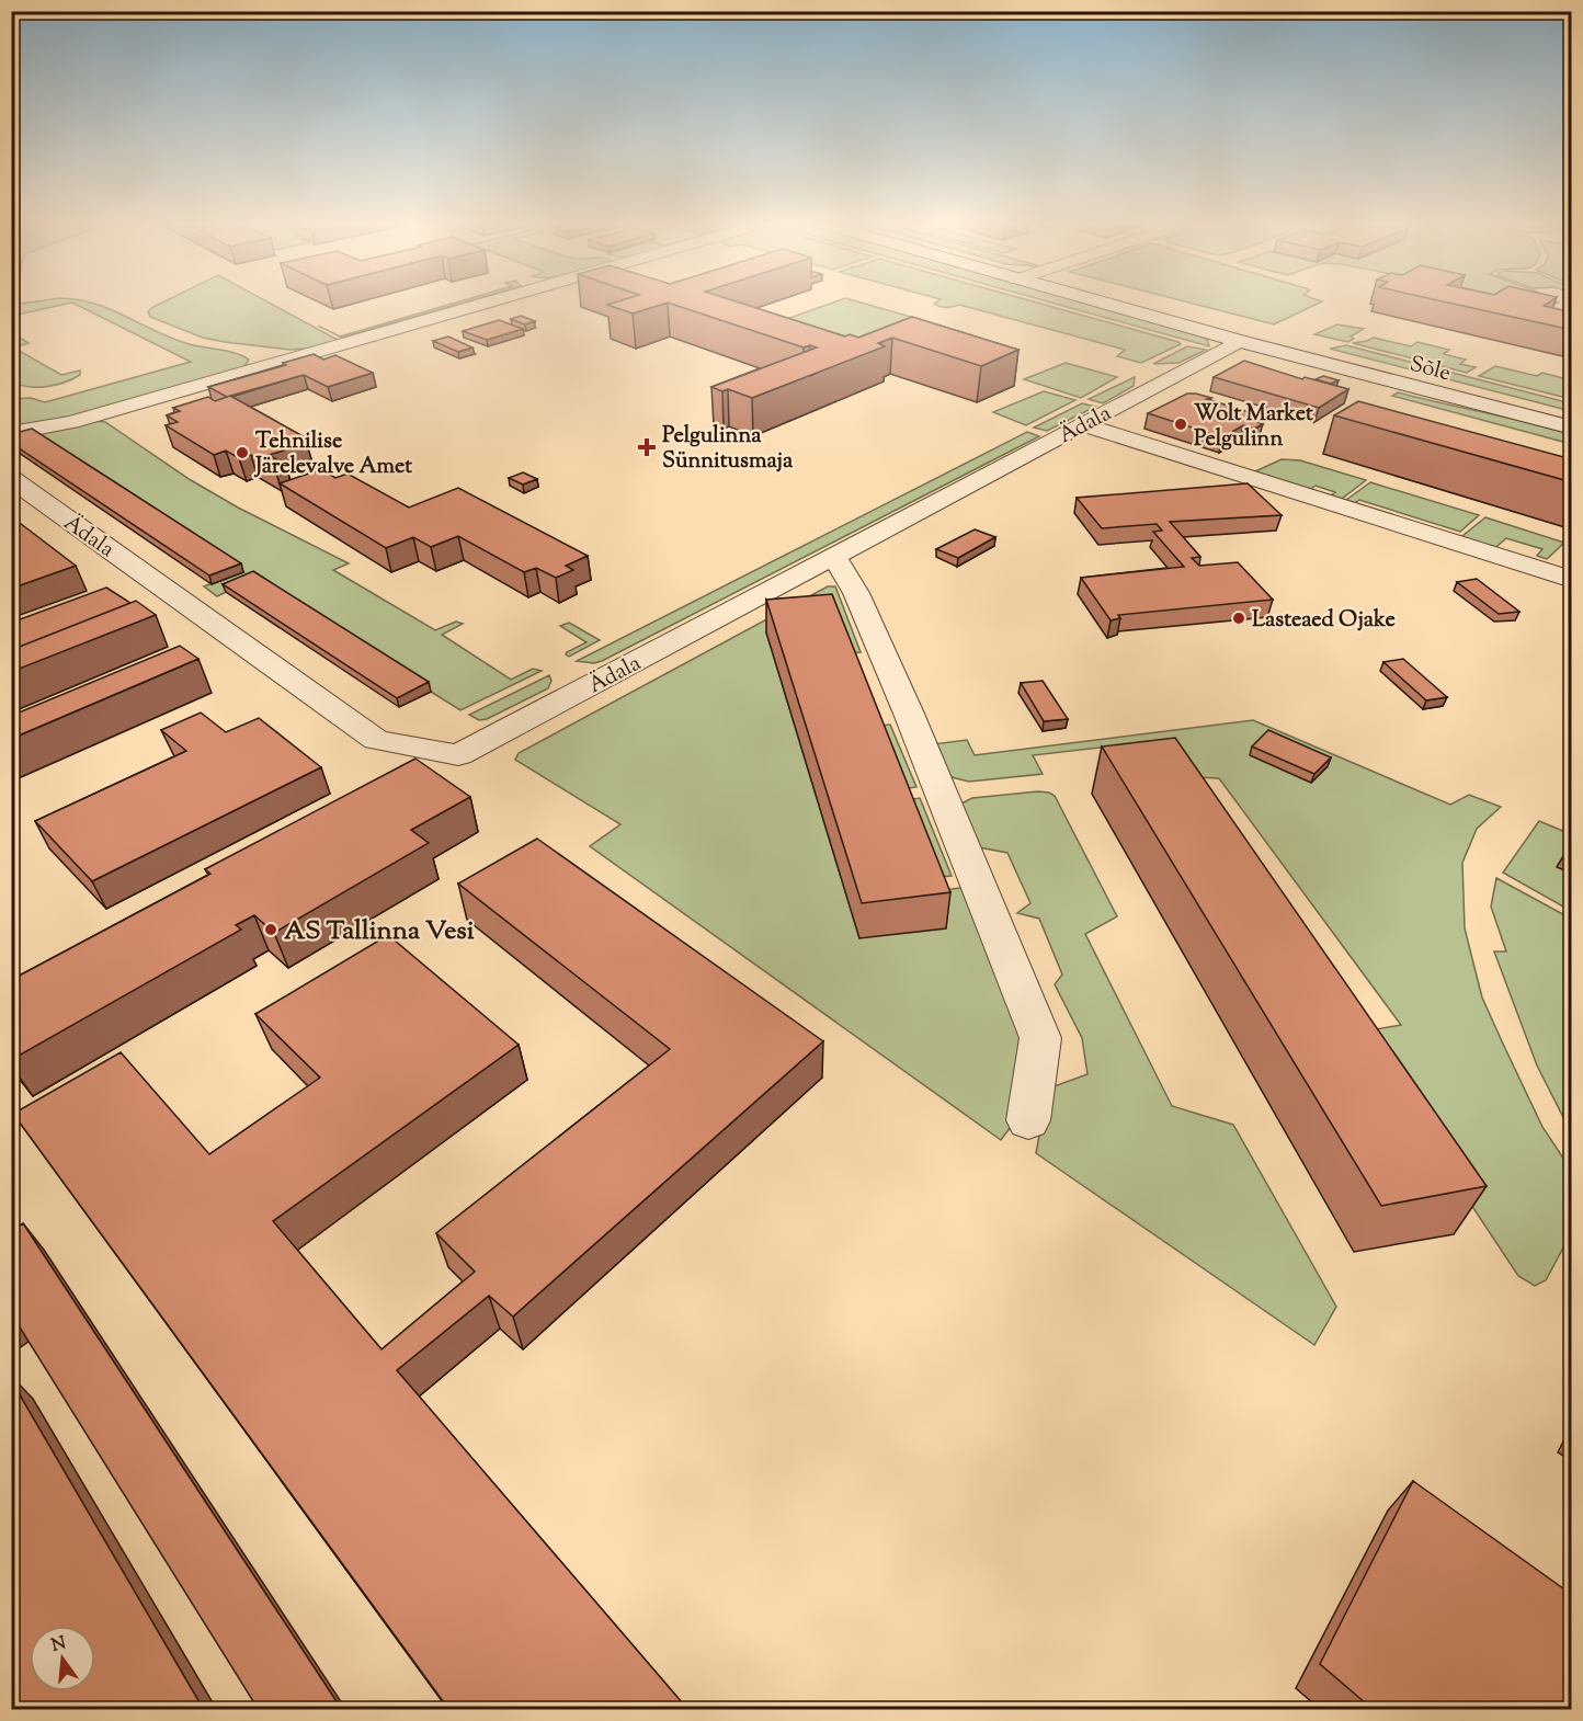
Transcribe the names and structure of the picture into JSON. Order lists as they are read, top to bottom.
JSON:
{
  "streets": {
    "street": ["Sõle", "Ädala"]
  },
  "crossings": [
    ["Sõle", "Ädala"]
  ],
  "places": {
    "other": [
      "Wolt Market Pelgulinn",
      "Tehnilise Järelevalve Amet",
      "Lasteaed Ojake",
      "AS Tallinna Vesi"
    ],
    "health": ["Pelgulinna Sünnitusmaja"]
  },
  "north": "top"
}
